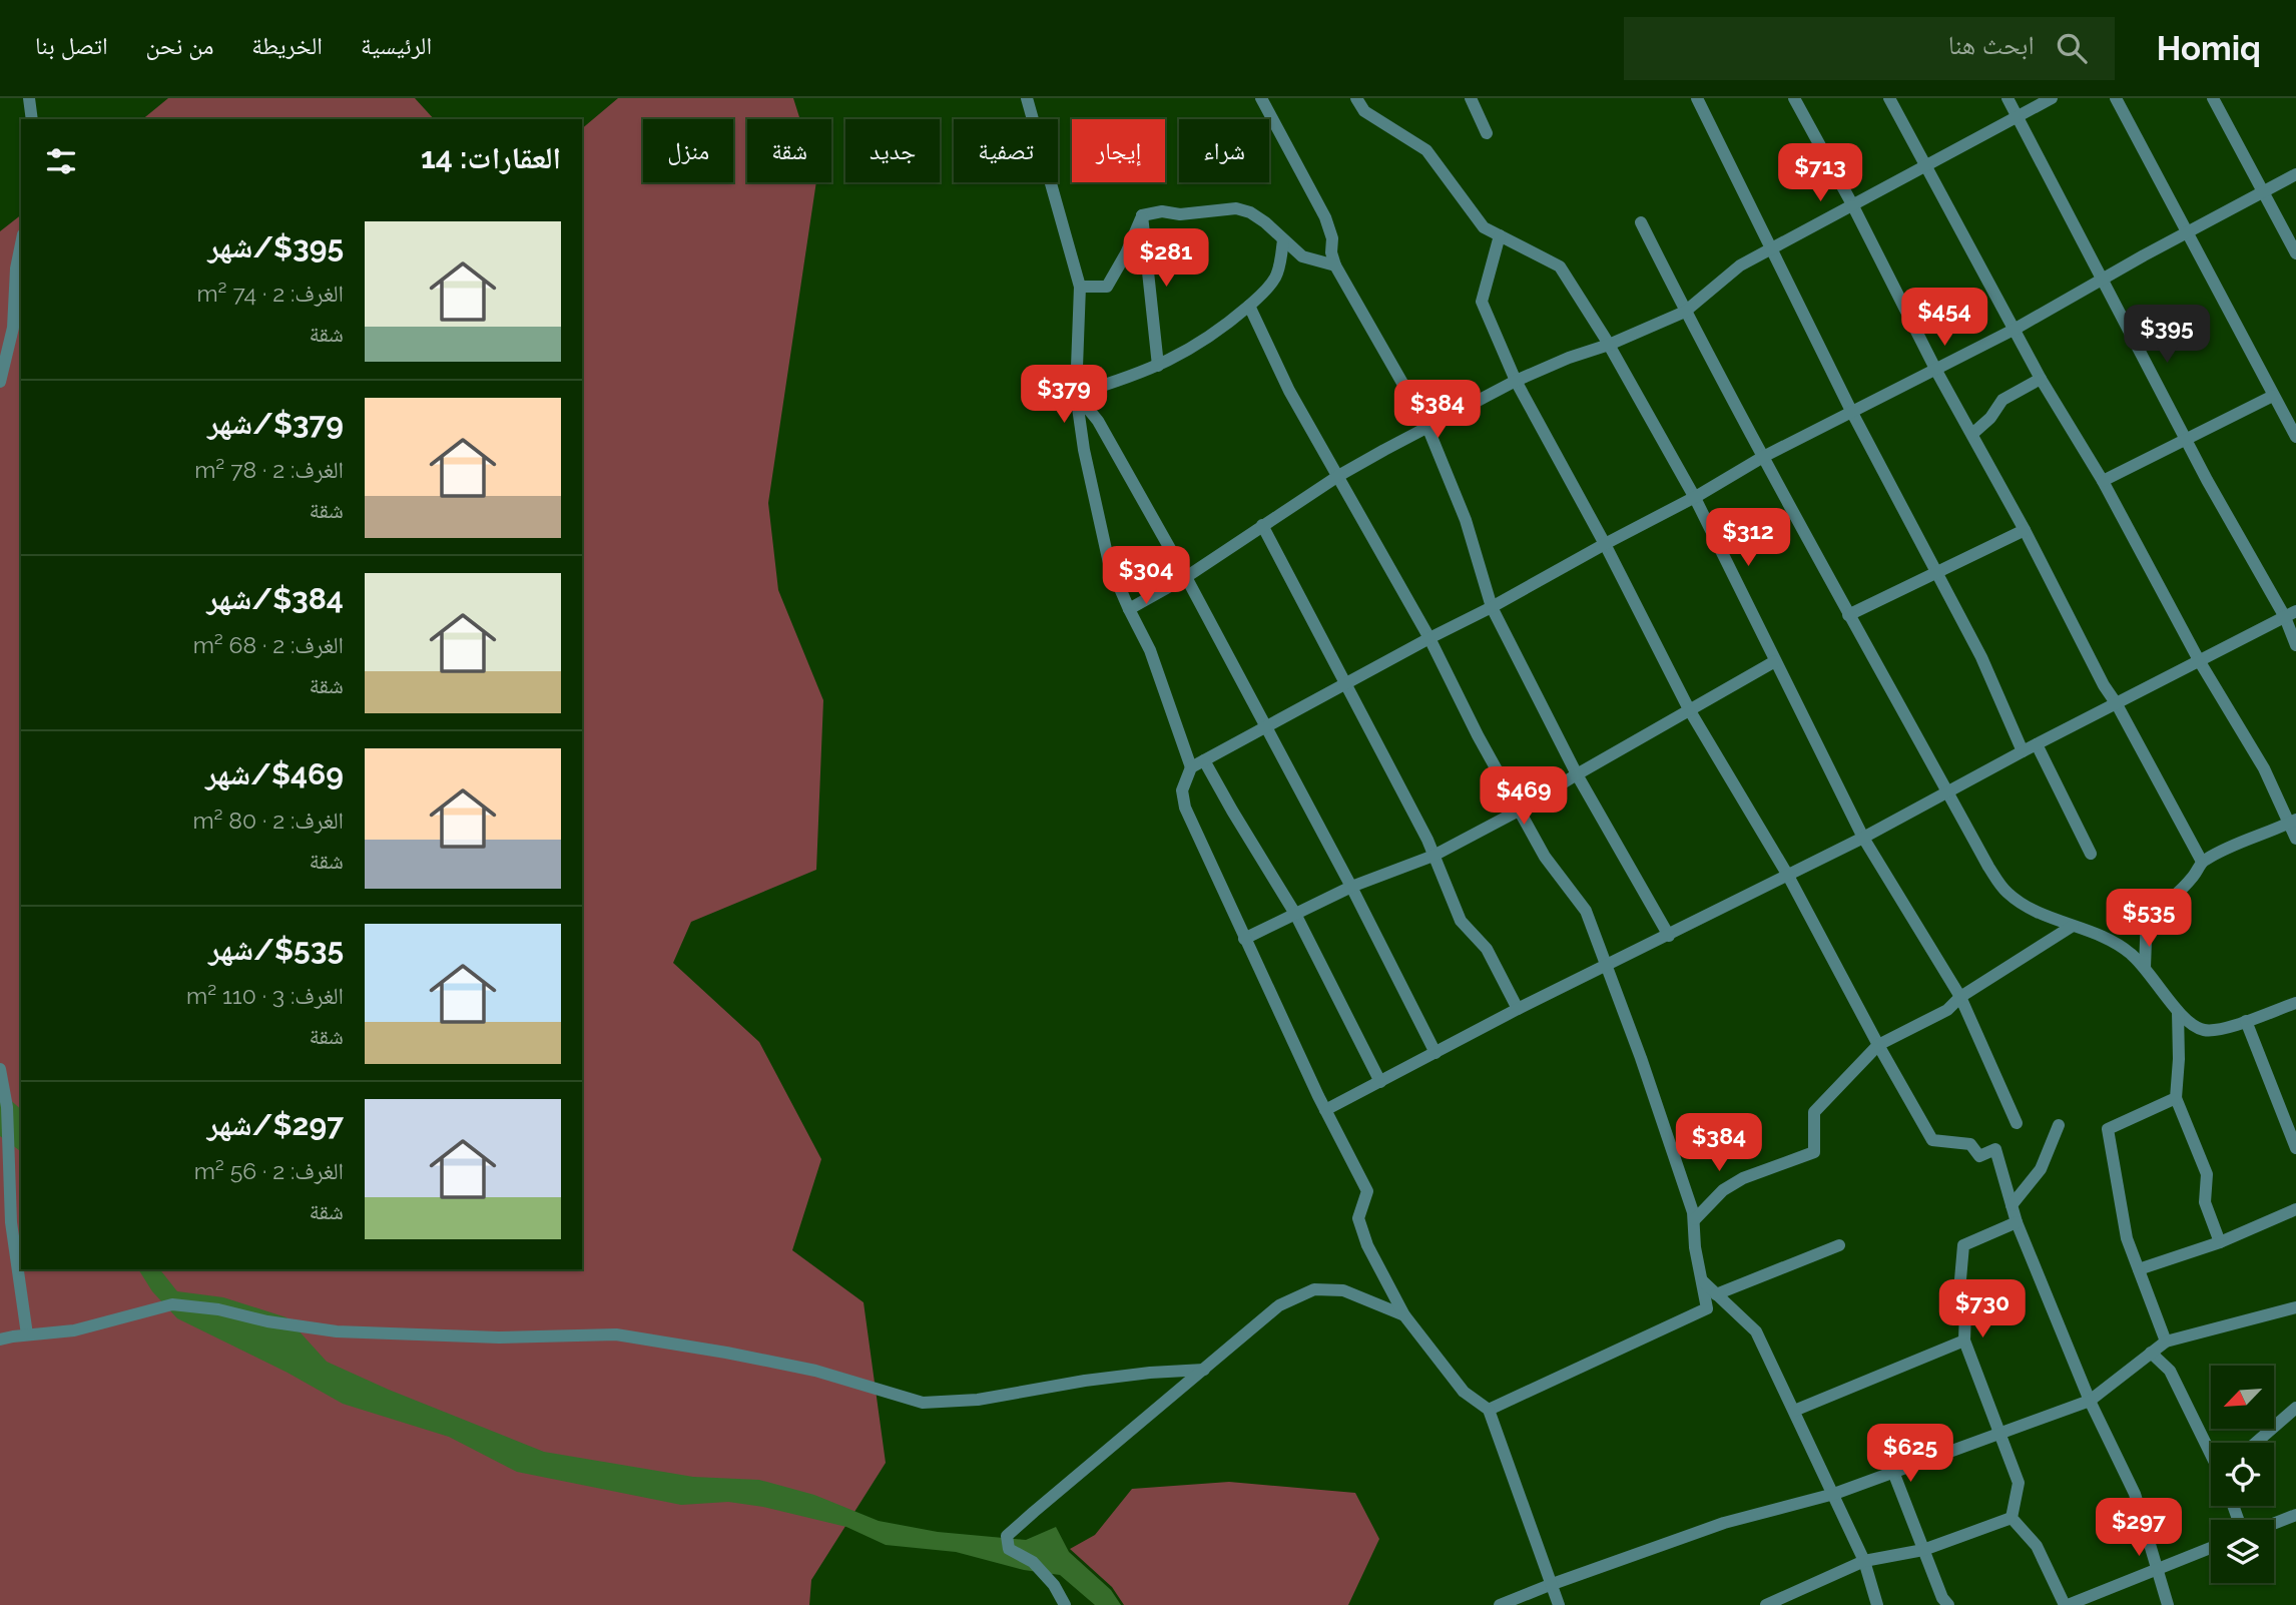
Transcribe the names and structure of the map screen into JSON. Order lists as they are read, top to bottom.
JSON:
{
  "north": "bottom left",
  "page": {
    "header": "Homiq",
    "search": "ابحث هنا",
    "nav": [
      "الرئيسية",
      "الخريطة",
      "من نحن",
      "اتصل بنا"
    ],
    "chip": [
      "شراء",
      "إيجار",
      "تصفية",
      "جديد",
      "شقة",
      "منزل"
    ],
    "heading": "العقارات: 14",
    "price": [
      "$713",
      "$281",
      "$454",
      "$395",
      "$379",
      "$384",
      "$312",
      "$304",
      "$469",
      "$535",
      "$384",
      "$730",
      "$625",
      "$297"
    ],
    "list": [
      {
        "name": "$395/شهر",
        "note": "الغرف: 2 · 74 m² · شقة"
      },
      {
        "name": "$379/شهر",
        "note": "الغرف: 2 · 78 m² · شقة"
      },
      {
        "name": "$384/شهر",
        "note": "الغرف: 2 · 68 m² · شقة"
      },
      {
        "name": "$469/شهر",
        "note": "الغرف: 2 · 80 m² · شقة"
      },
      {
        "name": "$535/شهر",
        "note": "الغرف: 3 · 110 m² · شقة"
      },
      {
        "name": "$297/شهر",
        "note": "الغرف: 2 · 56 m² · شقة"
      }
    ]
  }
}
